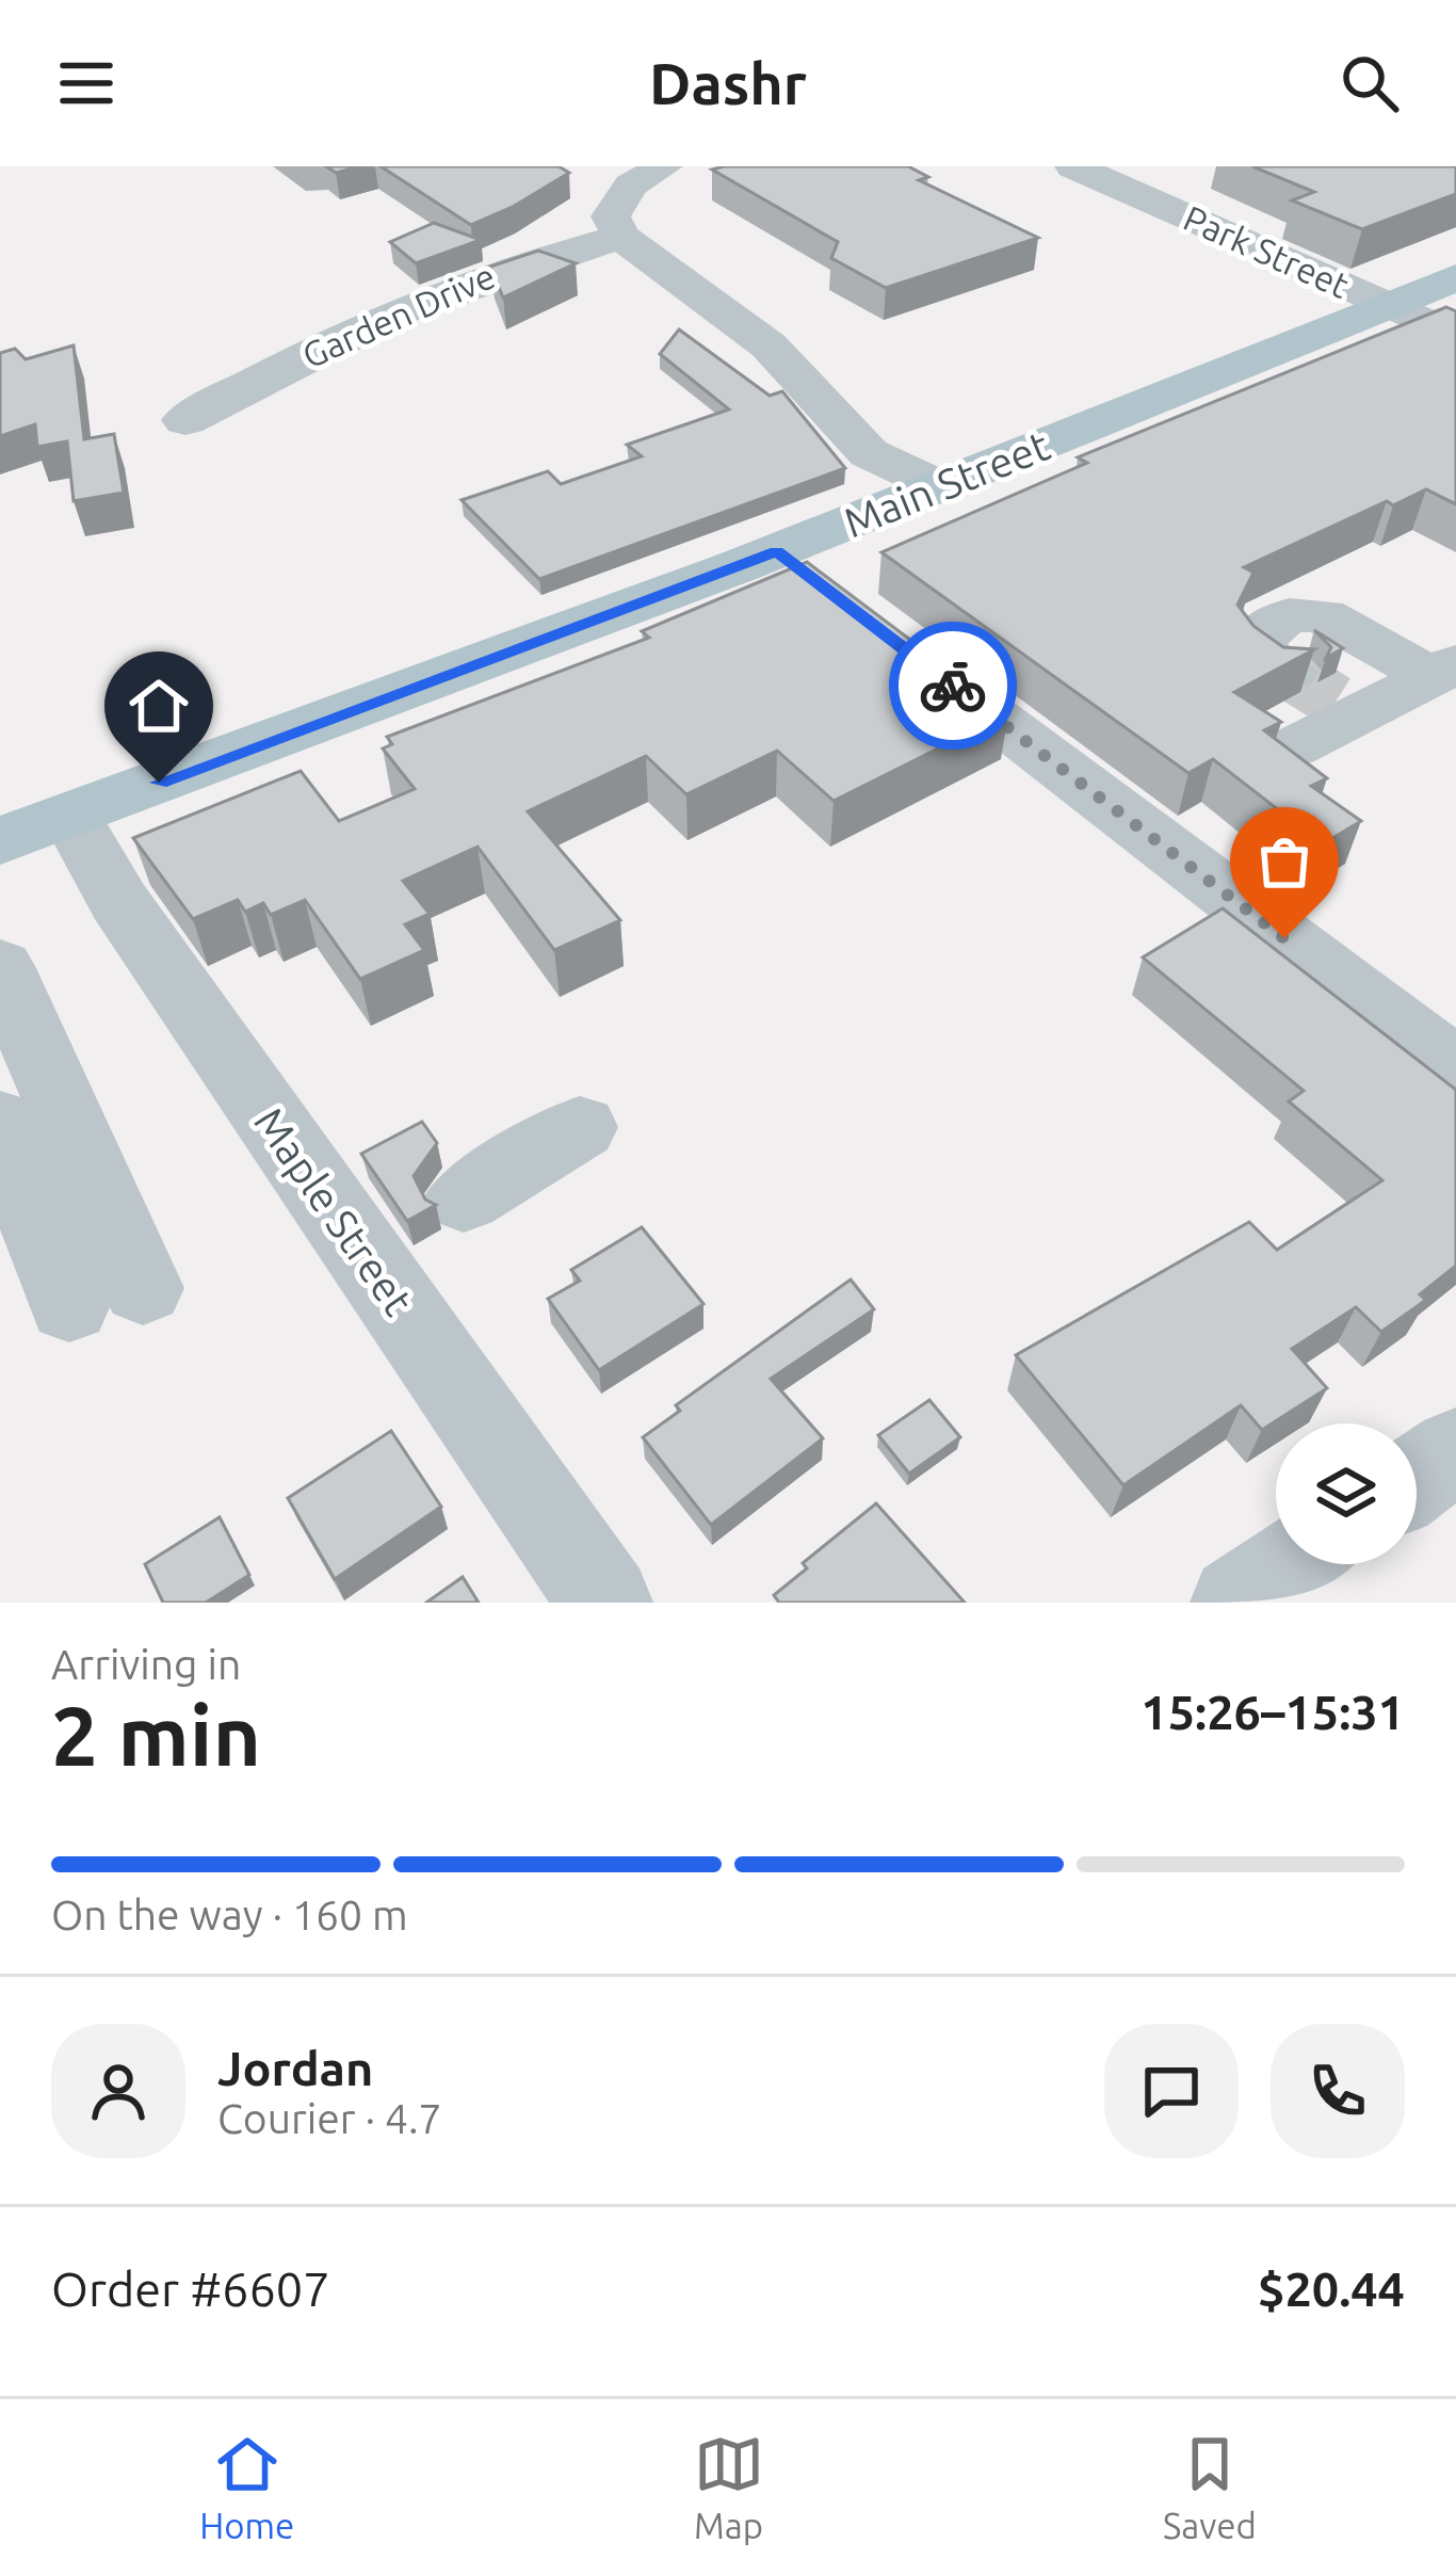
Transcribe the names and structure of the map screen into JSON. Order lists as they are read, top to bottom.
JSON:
{
  "streets": {
    "main road": ["Main Street"],
    "street": ["Park Street", "Garden Drive", "Maple Street"]
  },
  "crossings": [
    ["Park Street", "Main Street"],
    ["Main Street", "Maple Street"]
  ],
  "page": {
    "header": "Dashr",
    "heading": ["2 min", "Arriving in", "15:26–15:31"],
    "panel": [
      "Jordan",
      "Courier · 4.7",
      "Order #6607",
      "$20.44"
    ],
    "bar": "On the way · 160 m",
    "tabs": ["Home", "Map", "Saved"]
  }
}
